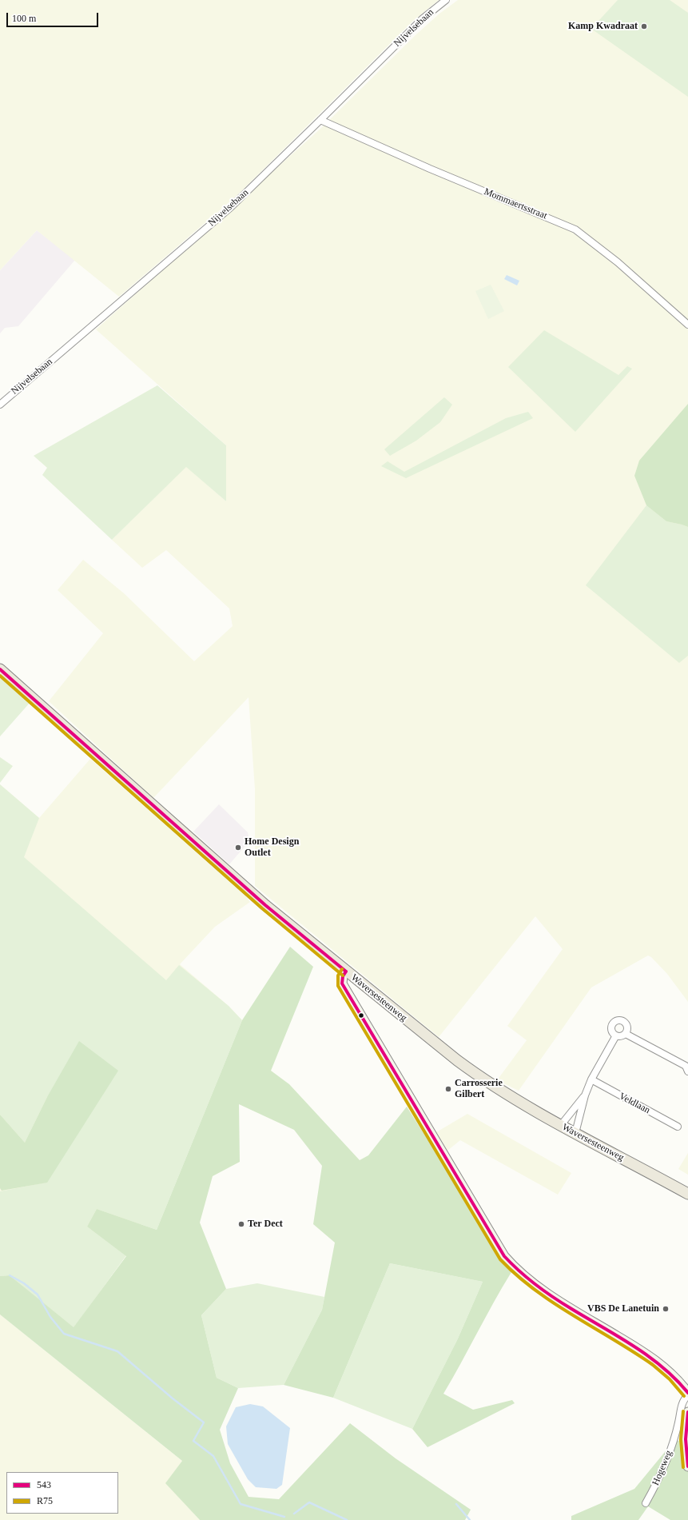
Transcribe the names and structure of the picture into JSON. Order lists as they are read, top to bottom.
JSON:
{
  "streets": {
    "main road": ["Waversesteenweg"],
    "street": [
      "Nijvelsebaan",
      "Mommaertsstraat",
      "Veldlaan",
      "Hogeweg"
    ]
  },
  "crossings": [
    ["Nijvelsebaan", "Mommaertsstraat"]
  ],
  "places": [
    "Kamp Kwadraat",
    "Home Design Outlet",
    "Carrosserie Gilbert",
    "Ter Dect",
    "VBS De Lanetuin"
  ],
  "lines": ["transit line 543", "transit line R75"],
  "legend": ["543", "R75"],
  "scale_bar": "100 m"
}
